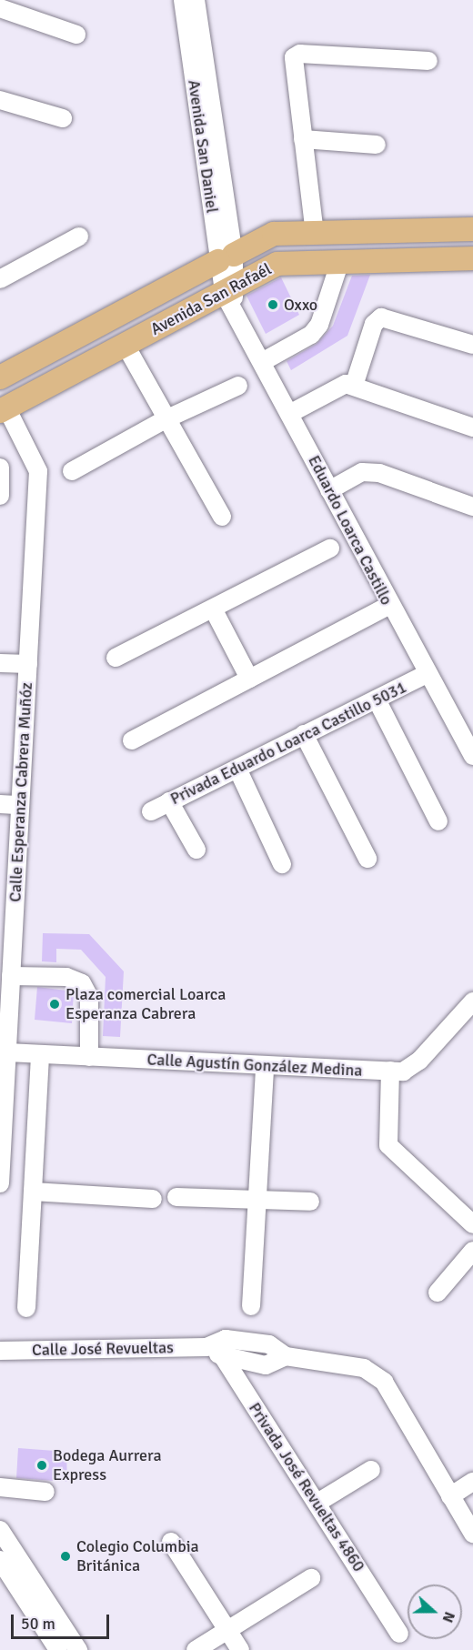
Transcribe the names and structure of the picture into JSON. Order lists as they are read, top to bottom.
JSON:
{
  "streets": {
    "main road": ["Avenida San Rafaél"],
    "street": [
      "Avenida San Daniel",
      "Eduardo Loarca Castillo",
      "Privada Eduardo Loarca Castillo 5031",
      "Calle Esperanza Cabrera Muñóz",
      "Calle Agustín González Medina",
      "Calle José Revueltas",
      "Privada José Revueltas 4860"
    ]
  },
  "crossings": [
    ["Avenida San Daniel", "Avenida San Rafaél"],
    ["Avenida San Daniel", "Eduardo Loarca Castillo"],
    ["Avenida San Rafaél", "Eduardo Loarca Castillo"],
    ["Avenida San Rafaél", "Calle Esperanza Cabrera Muñóz"],
    ["Eduardo Loarca Castillo", "Privada Eduardo Loarca Castillo 5031"],
    ["Calle Esperanza Cabrera Muñóz", "Calle Agustín González Medina"],
    ["Calle José Revueltas", "Privada José Revueltas 4860"]
  ],
  "places": [
    "Oxxo",
    "Plaza comercial Loarca Esperanza Cabrera",
    "Bodega Aurrera Express",
    "Colegio Columbia Británica"
  ],
  "scale_bar": "50 m",
  "north": "right"
}
